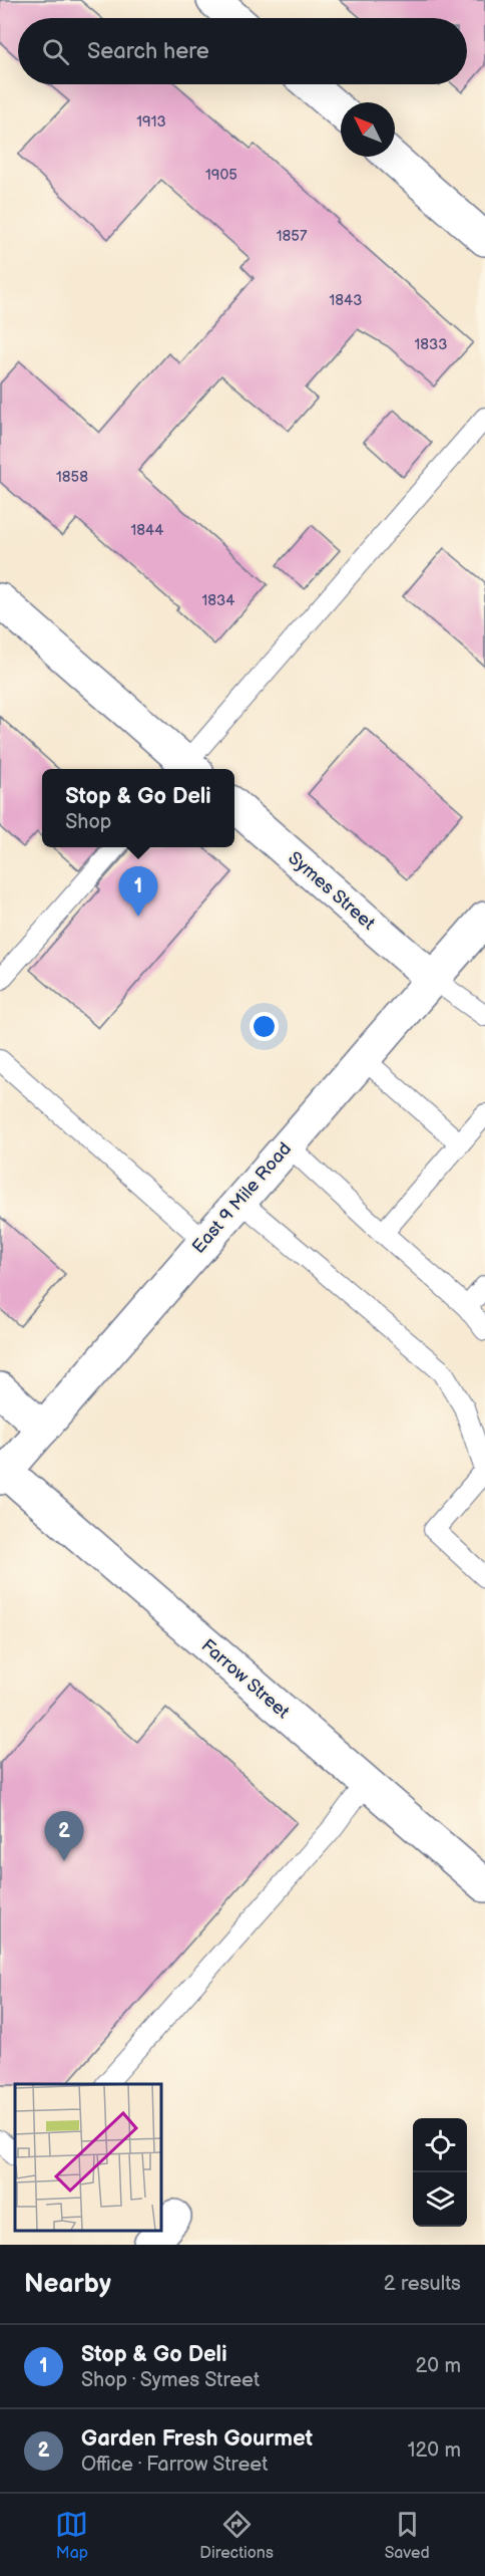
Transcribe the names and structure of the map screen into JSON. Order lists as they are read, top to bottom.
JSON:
{
  "streets": {
    "street": ["Symes Street", "East 9 Mile Road", "Farrow Street"]
  },
  "crossings": [
    ["Symes Street", "East 9 Mile Road"],
    ["East 9 Mile Road", "Farrow Street"]
  ],
  "house_numbers": [
    "1913",
    "1905",
    "1857",
    "1843",
    "1833",
    "1858",
    "1844",
    "1834"
  ],
  "north": "top left",
  "page": {
    "search": "Search here",
    "popup": ["Stop & Go Deli", "Shop"],
    "pins": ["1", "2"],
    "heading": ["Nearby", "2 results"],
    "list": [
      {
        "mark": "1",
        "name": "Stop & Go Deli",
        "note": "Shop · Symes Street",
        "value": "20 m"
      },
      {
        "mark": "2",
        "name": "Garden Fresh Gourmet",
        "note": "Office · Farrow Street",
        "value": "120 m"
      }
    ],
    "nav": ["Map", "Directions", "Saved"]
  }
}
